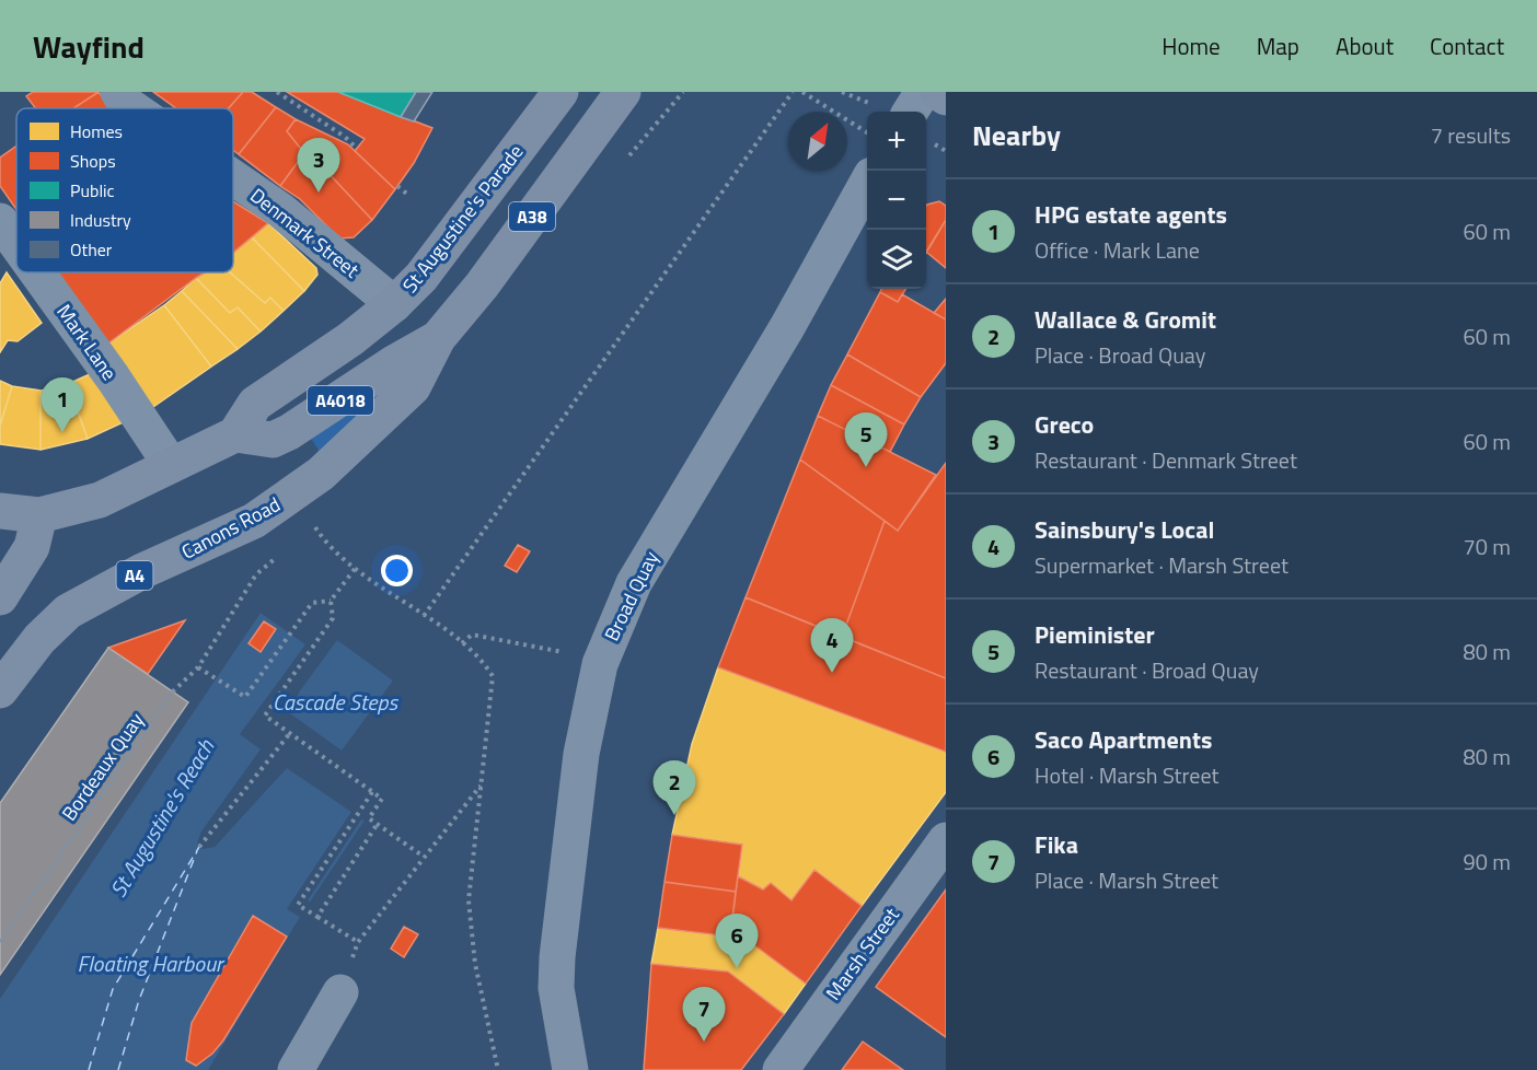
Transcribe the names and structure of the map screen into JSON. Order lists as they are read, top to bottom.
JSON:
{
  "streets": {
    "main road": [
      "A38",
      "St Augustine's Parade",
      "A4018",
      "Canons Road",
      "A4"
    ],
    "street": [
      "Denmark Street",
      "Mark Lane",
      "Broad Quay",
      "Marsh Street"
    ],
    "path": ["Bordeaux Quay"]
  },
  "crossings": [
    ["A38", "A4018"],
    ["A38", "Canons Road"],
    ["St Augustine's Parade", "Denmark Street"],
    ["St Augustine's Parade", "A4018"],
    ["A4018", "Canons Road"]
  ],
  "water": ["Cascade Steps", "St Augustine's Reach", "Floating Harbour"],
  "legend": [
    "Homes",
    "Shops",
    "Public",
    "Industry",
    "Other"
  ],
  "north": "top right",
  "page": {
    "header": "Wayfind",
    "nav": [
      "Home",
      "Map",
      "About",
      "Contact"
    ],
    "heading": ["Nearby", "7 results"],
    "map_buttons": ["+", "−"],
    "pins": [
      "3",
      "1",
      "5",
      "4",
      "2",
      "6",
      "7"
    ],
    "list": [
      {
        "mark": "1",
        "name": "HPG estate agents",
        "note": "Office · Mark Lane",
        "value": "60 m"
      },
      {
        "mark": "2",
        "name": "Wallace & Gromit",
        "note": "Place · Broad Quay",
        "value": "60 m"
      },
      {
        "mark": "3",
        "name": "Greco",
        "note": "Restaurant · Denmark Street",
        "value": "60 m"
      },
      {
        "mark": "4",
        "name": "Sainsbury's Local",
        "note": "Supermarket · Marsh Street",
        "value": "70 m"
      },
      {
        "mark": "5",
        "name": "Pieminister",
        "note": "Restaurant · Broad Quay",
        "value": "80 m"
      },
      {
        "mark": "6",
        "name": "Saco Apartments",
        "note": "Hotel · Marsh Street",
        "value": "80 m"
      },
      {
        "mark": "7",
        "name": "Fika",
        "note": "Place · Marsh Street",
        "value": "90 m"
      }
    ]
  }
}
